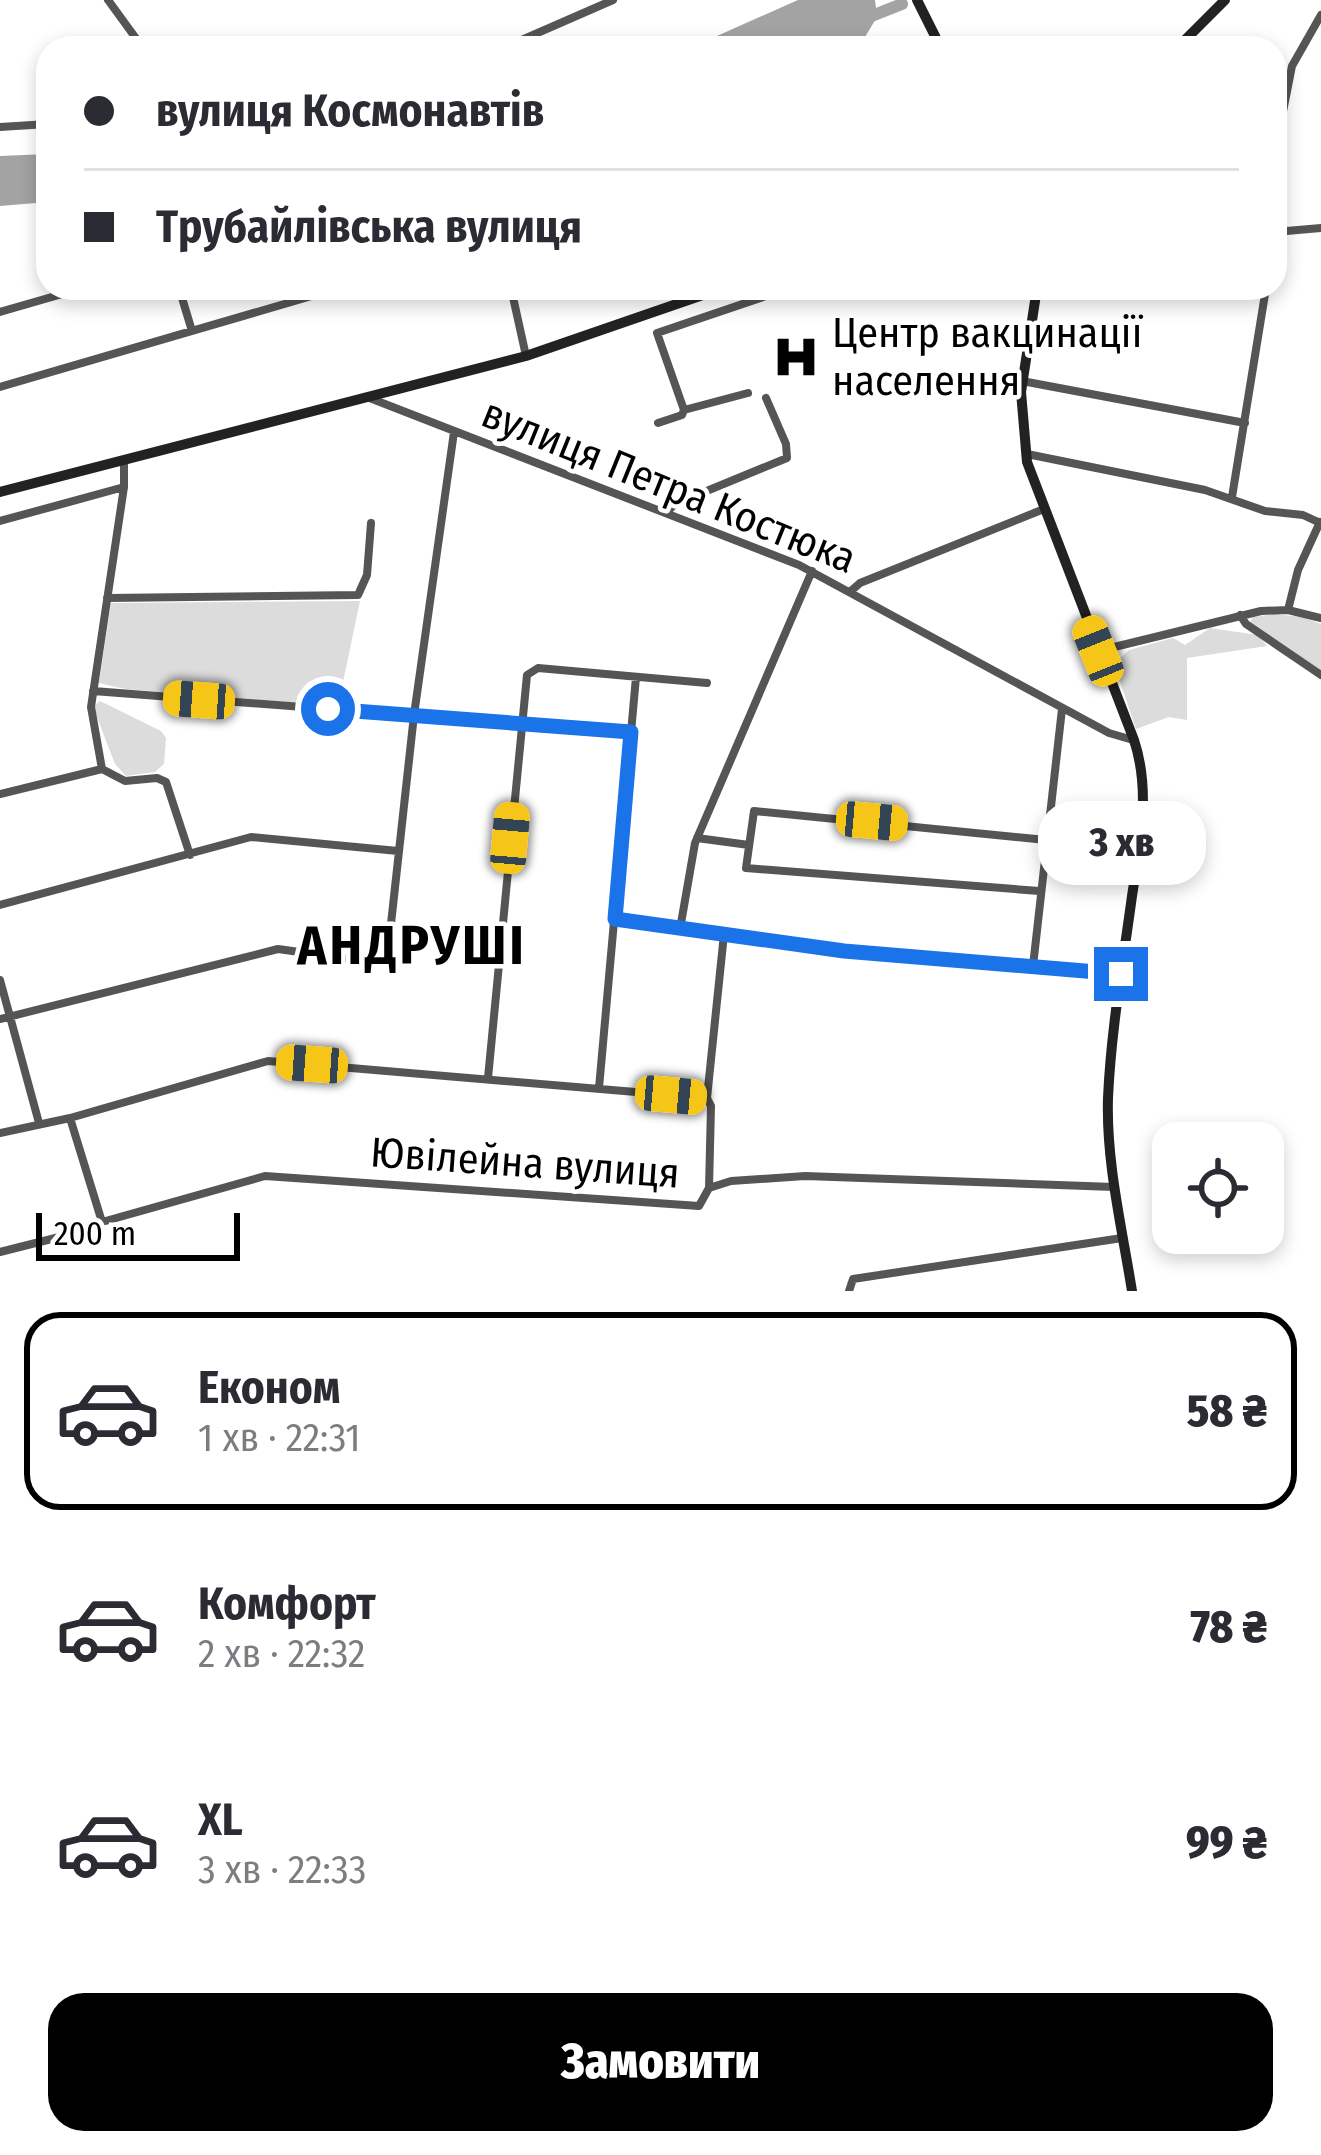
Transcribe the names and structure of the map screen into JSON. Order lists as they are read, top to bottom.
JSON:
{
  "streets": {
    "street": ["вулиця Петра Костюка", "Ювілейна вулиця"]
  },
  "districts": ["АНДРУШІ"],
  "places": {
    "hospital": ["Центр вакцинації населення"]
  },
  "scale_bar": "200 m",
  "page": {
    "banner": ["вулиця Космонавтів", "Трубайлівська вулиця"],
    "bubble": "3 хв",
    "scale": "200 m",
    "list": [
      {
        "name": "Економ",
        "note": "1 хв · 22:31",
        "value": "58 ₴"
      },
      {
        "name": "Комфорт",
        "note": "2 хв · 22:32",
        "value": "78 ₴"
      },
      {
        "name": "XL",
        "note": "3 хв · 22:33",
        "value": "99 ₴"
      }
    ],
    "buttons": "Замовити"
  }
}
